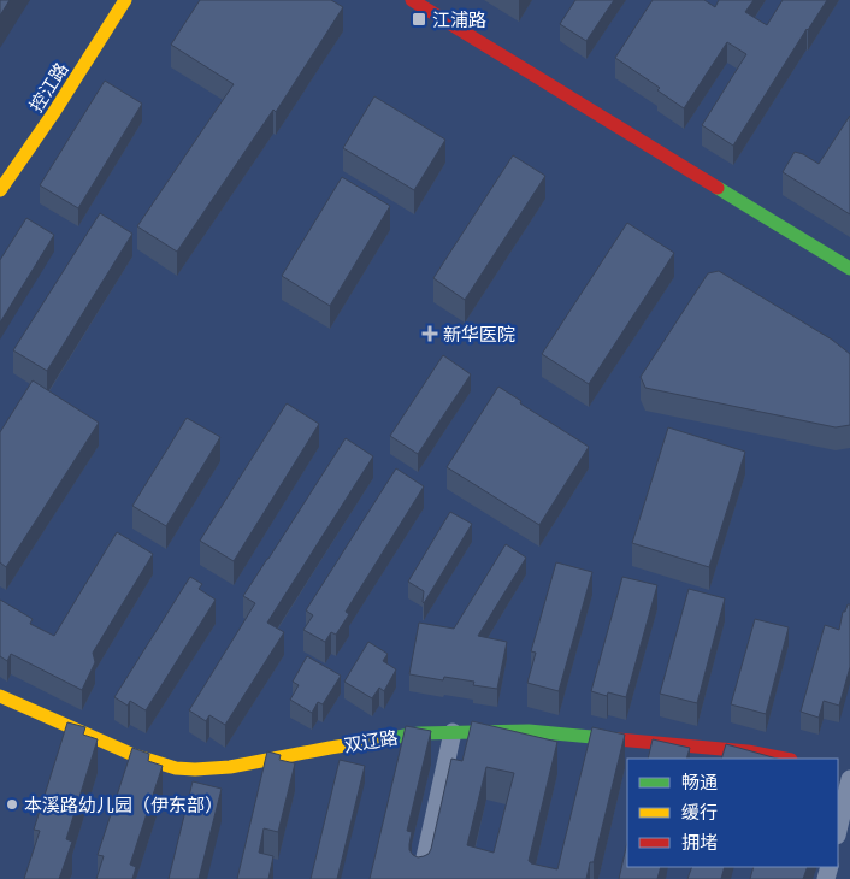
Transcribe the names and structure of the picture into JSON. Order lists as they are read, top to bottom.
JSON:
{
  "streets": {
    "street": ["控江路", "双辽路"]
  },
  "places": {
    "transit": ["江浦路"],
    "health": ["新华医院"],
    "other": ["本溪路幼儿园（伊东部）"]
  },
  "legend": ["畅通", "缓行", "拥堵"]
}
